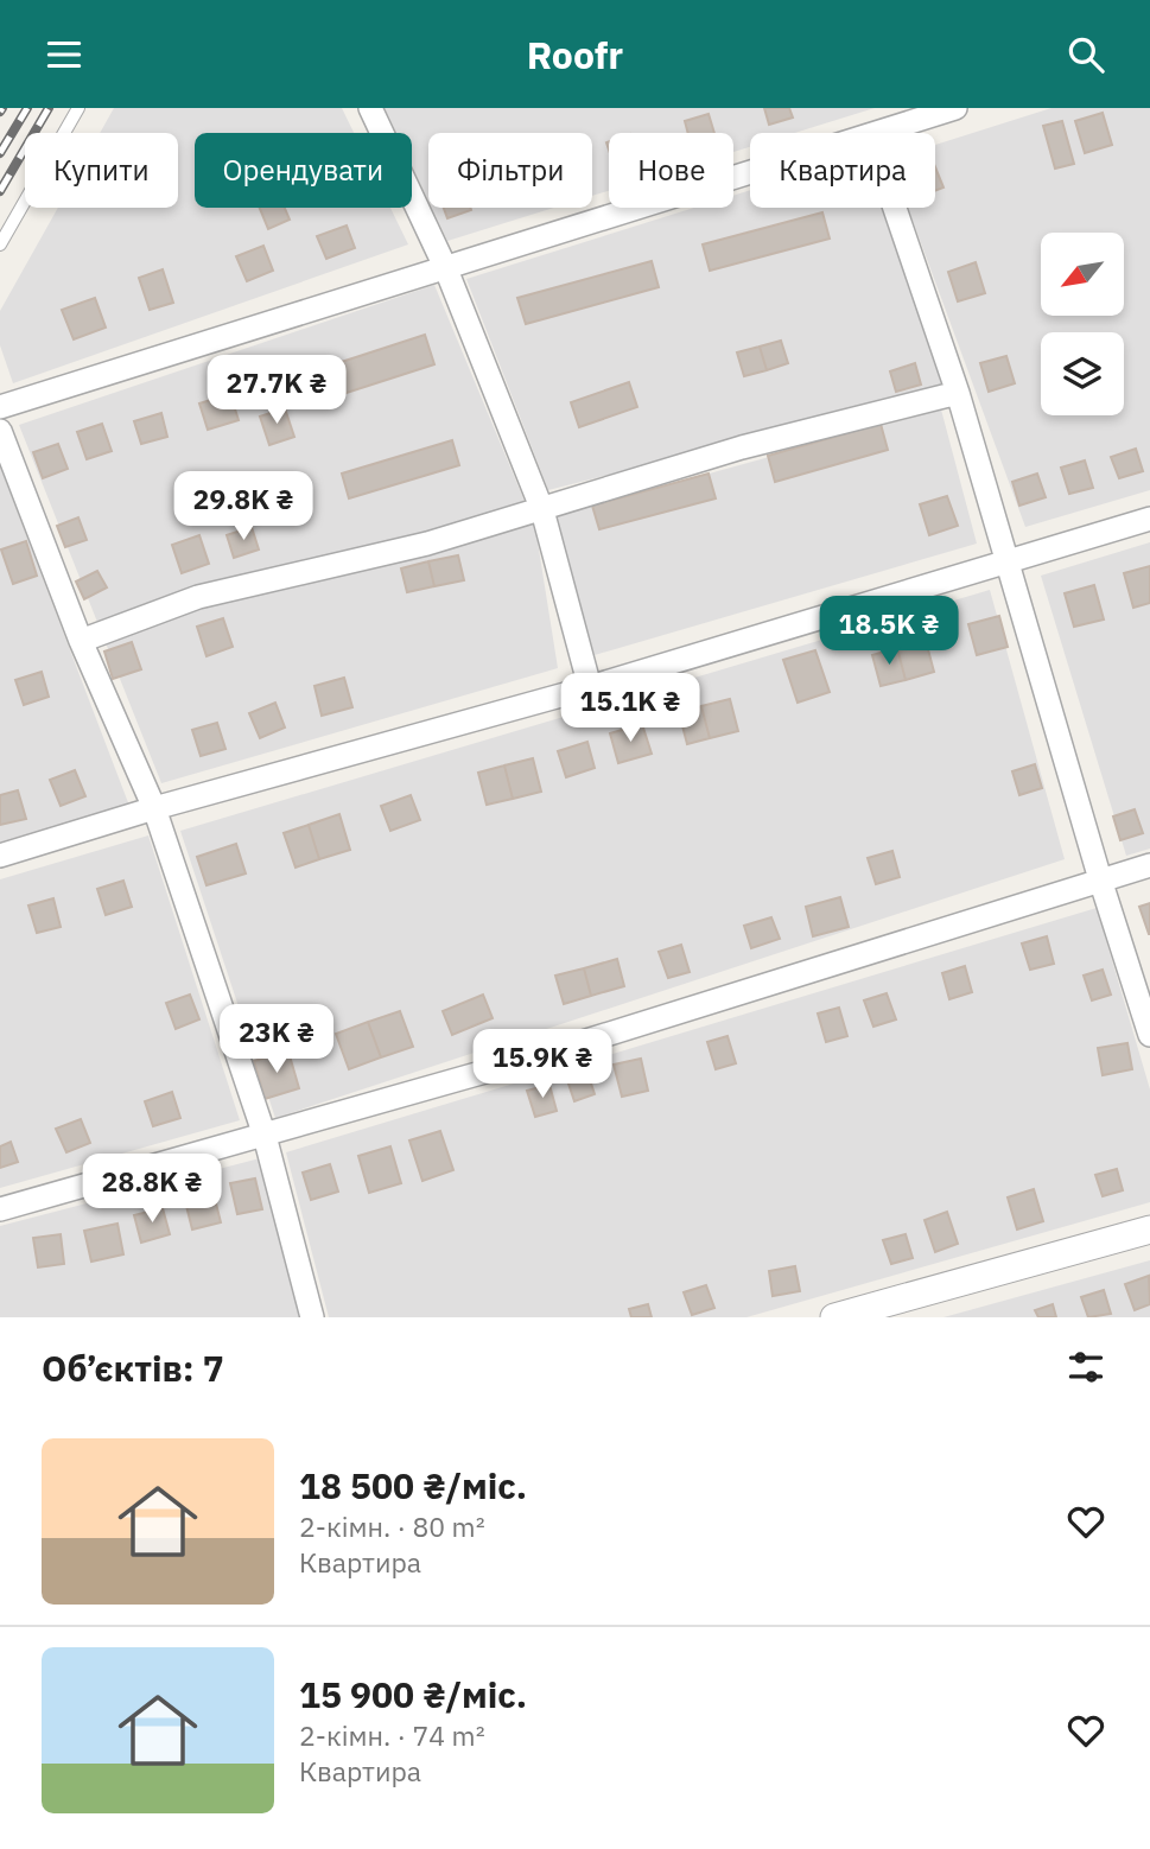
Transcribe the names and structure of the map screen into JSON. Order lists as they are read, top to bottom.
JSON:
{
  "north": "bottom left",
  "page": {
    "header": "Roofr",
    "chip": [
      "Купити",
      "Орендувати",
      "Фільтри",
      "Нове",
      "Квартира"
    ],
    "price": [
      "27.7K ₴",
      "29.8K ₴",
      "18.5K ₴",
      "15.1K ₴",
      "23K ₴",
      "15.9K ₴",
      "28.8K ₴"
    ],
    "heading": "Об’єктів: 7",
    "list": [
      {
        "name": "18 500 ₴/міс.",
        "note": "2-кімн. · 80 m² · Квартира"
      },
      {
        "name": "15 900 ₴/міс.",
        "note": "2-кімн. · 74 m² · Квартира"
      }
    ]
  }
}
